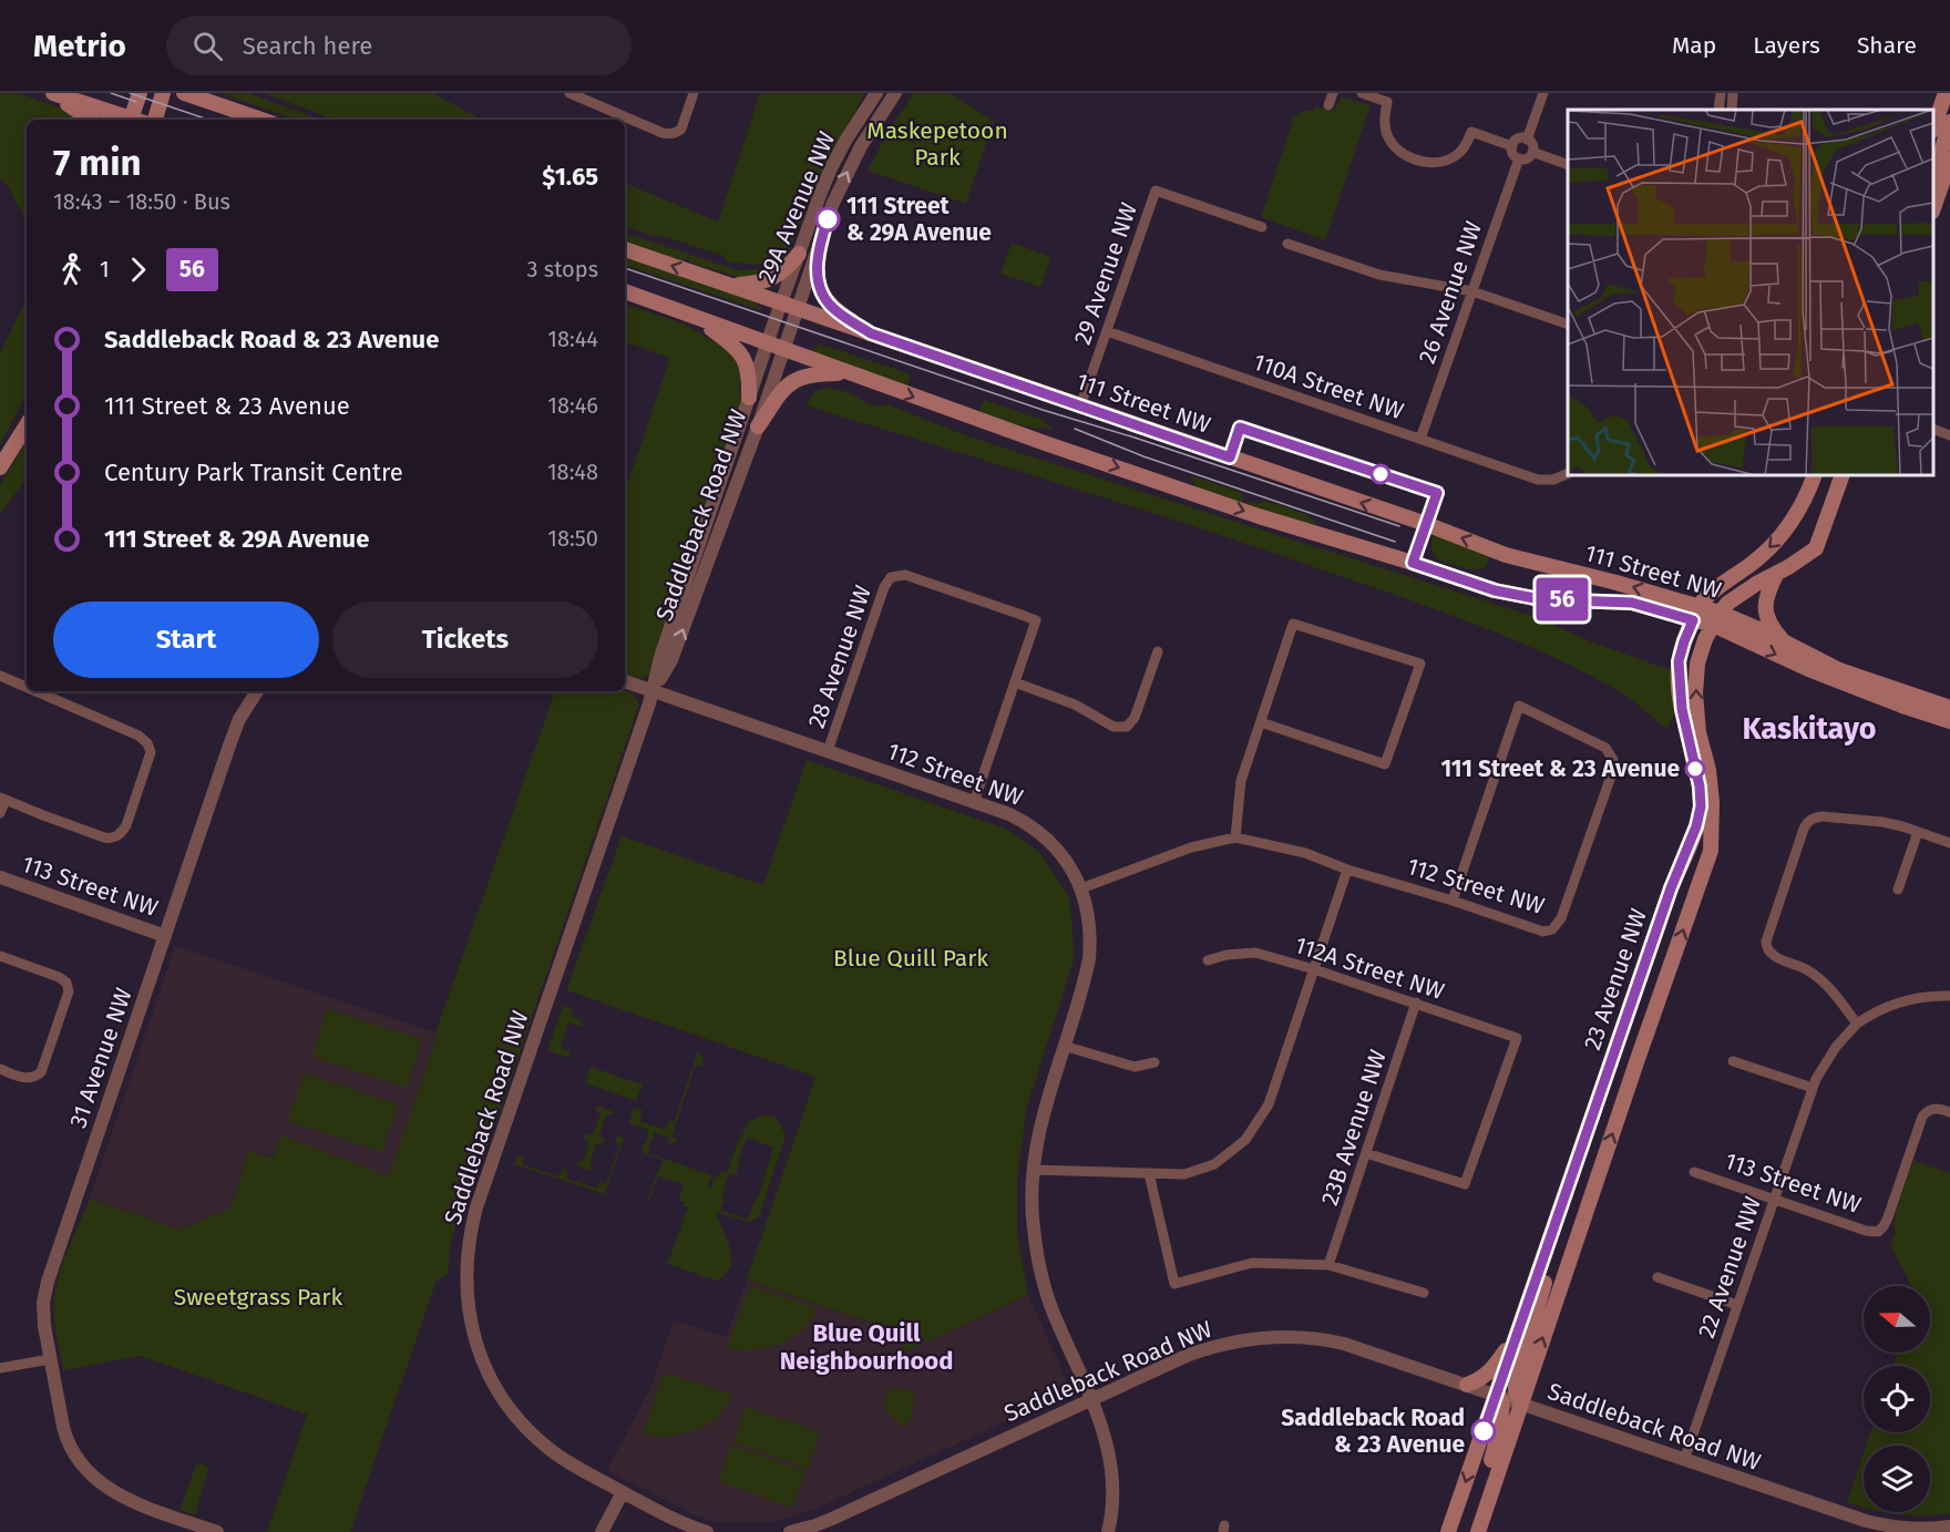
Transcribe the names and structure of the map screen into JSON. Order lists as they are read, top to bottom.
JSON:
{
  "streets": {
    "main road": ["111 Street NW", "23 Avenue NW"],
    "street": [
      "29A Avenue NW",
      "29 Avenue NW",
      "26 Avenue NW",
      "110A Street NW",
      "Saddleback Road NW",
      "28 Avenue NW",
      "112 Street NW",
      "113 Street NW",
      "112A Street NW",
      "31 Avenue NW",
      "23B Avenue NW",
      "22 Avenue NW"
    ]
  },
  "crossings": [
    ["29A Avenue NW", "111 Street NW"],
    ["29A Avenue NW", "Saddleback Road NW"],
    ["29 Avenue NW", "110A Street NW"],
    ["29 Avenue NW", "111 Street NW"],
    ["26 Avenue NW", "110A Street NW"],
    ["111 Street NW", "Saddleback Road NW"],
    ["111 Street NW", "23 Avenue NW"],
    ["Saddleback Road NW", "112 Street NW"],
    ["Saddleback Road NW", "23 Avenue NW"],
    ["Saddleback Road NW", "22 Avenue NW"],
    ["28 Avenue NW", "112 Street NW"],
    ["113 Street NW", "31 Avenue NW"],
    ["113 Street NW", "22 Avenue NW"],
    ["112A Street NW", "23B Avenue NW"]
  ],
  "districts": ["Kaskitayo", "Blue Quill Neighbourhood"],
  "parks": ["Maskepetoon Park", "Blue Quill Park", "Sweetgrass Park"],
  "places": ["111 Street & 29A Avenue", "111 Street & 23 Avenue", "Saddleback Road & 23 Avenue"],
  "lines": ["bus line 56"],
  "north": "left",
  "page": {
    "header": "Metrio",
    "search": "Search here",
    "nav": ["Map", "Layers", "Share"],
    "on_map": "56",
    "heading": ["7 min", "18:43 – 18:50 · Bus", "$1.65"],
    "legs": ["1", "56", "3 stops"],
    "list": [
      {
        "name": "Saddleback Road & 23 Avenue",
        "value": "18:44"
      },
      {
        "name": "111 Street & 23 Avenue",
        "value": "18:46"
      },
      {
        "name": "Century Park Transit Centre",
        "value": "18:48"
      },
      {
        "name": "111 Street & 29A Avenue",
        "value": "18:50"
      }
    ],
    "buttons": ["Start", "Tickets"]
  }
}
